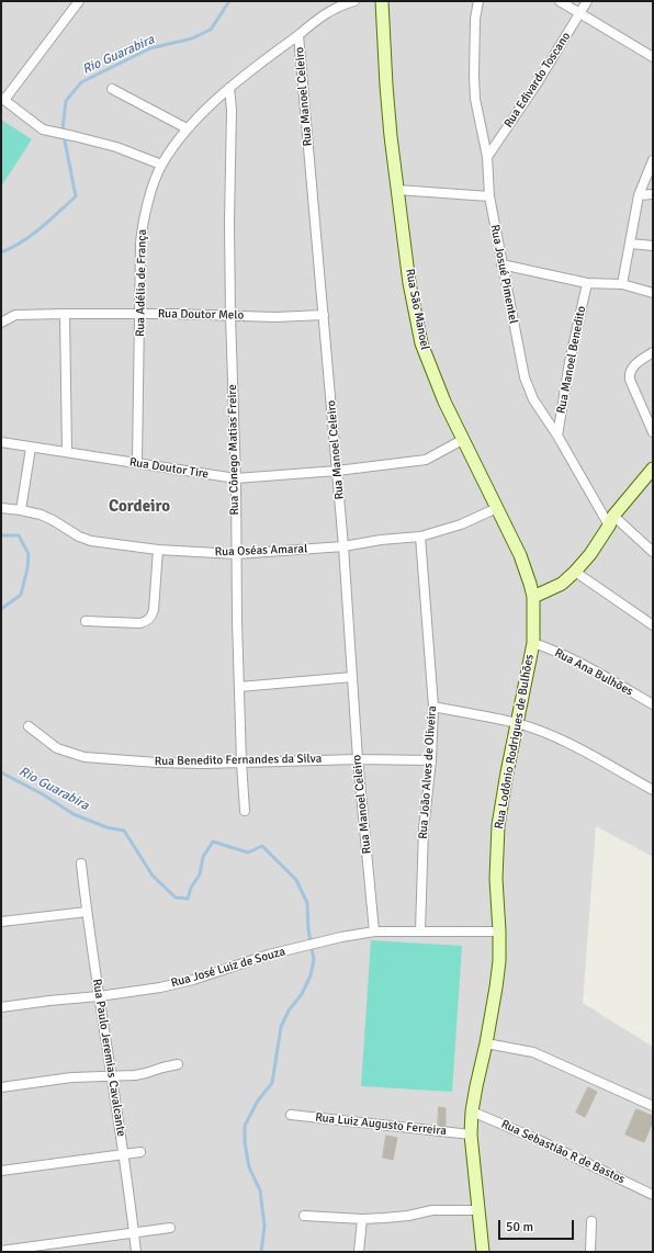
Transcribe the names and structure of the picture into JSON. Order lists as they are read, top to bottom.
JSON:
{
  "streets": {
    "main road": ["Rua São Manoel", "Rua Lodônio Rodrigues de Bulhões"],
    "street": [
      "Rua Edivardo Toscano",
      "Rua Manoel Celeiro",
      "Rua Josué Pimentel",
      "Rua Adélia de França",
      "Rua Doutor Melo",
      "Rua Manoel Benedito",
      "Rua Cônego Matias Freire",
      "Rua Doutor Tire",
      "Rua Oséas Amaral",
      "Rua Ana Bulhões",
      "Rua Benedito Fernandes da Silva",
      "Rua João Alves de Oliveira",
      "Rua José Luiz de Souza",
      "Rua Paulo Jeremias Cavalcante",
      "Rua Luiz Augusto Ferreira",
      "Rua Sebastião R de Bastos"
    ]
  },
  "crossings": [
    ["Rua Edivardo Toscano", "Rua Josué Pimentel"],
    ["Rua Manoel Celeiro", "Rua Adélia de França"],
    ["Rua Manoel Celeiro", "Rua Doutor Melo"],
    ["Rua Manoel Celeiro", "Rua Doutor Tire"],
    ["Rua Manoel Celeiro", "Rua Oséas Amaral"],
    ["Rua Manoel Celeiro", "Rua Benedito Fernandes da Silva"],
    ["Rua Manoel Celeiro", "Rua José Luiz de Souza"],
    ["Rua Josué Pimentel", "Rua Manoel Benedito"],
    ["Rua Adélia de França", "Rua Doutor Melo"],
    ["Rua Adélia de França", "Rua Cônego Matias Freire"],
    ["Rua Adélia de França", "Rua Doutor Tire"],
    ["Rua São Manoel", "Rua Doutor Tire"],
    ["Rua São Manoel", "Rua Oséas Amaral"],
    ["Rua São Manoel", "Rua Lodônio Rodrigues de Bulhões"],
    ["Rua Doutor Melo", "Rua Cônego Matias Freire"],
    ["Rua Cônego Matias Freire", "Rua Doutor Tire"],
    ["Rua Cônego Matias Freire", "Rua Oséas Amaral"],
    ["Rua Cônego Matias Freire", "Rua Benedito Fernandes da Silva"],
    ["Rua Oséas Amaral", "Rua João Alves de Oliveira"],
    ["Rua Ana Bulhões", "Rua Lodônio Rodrigues de Bulhões"],
    ["Rua Lodônio Rodrigues de Bulhões", "Rua José Luiz de Souza"],
    ["Rua Lodônio Rodrigues de Bulhões", "Rua Luiz Augusto Ferreira"],
    ["Rua Lodônio Rodrigues de Bulhões", "Rua Sebastião R de Bastos"],
    ["Rua Benedito Fernandes da Silva", "Rua João Alves de Oliveira"],
    ["Rua João Alves de Oliveira", "Rua José Luiz de Souza"],
    ["Rua José Luiz de Souza", "Rua Paulo Jeremias Cavalcante"]
  ],
  "districts": ["Cordeiro"],
  "water": ["Rio Guarabira"],
  "scale_bar": "50 m"
}
